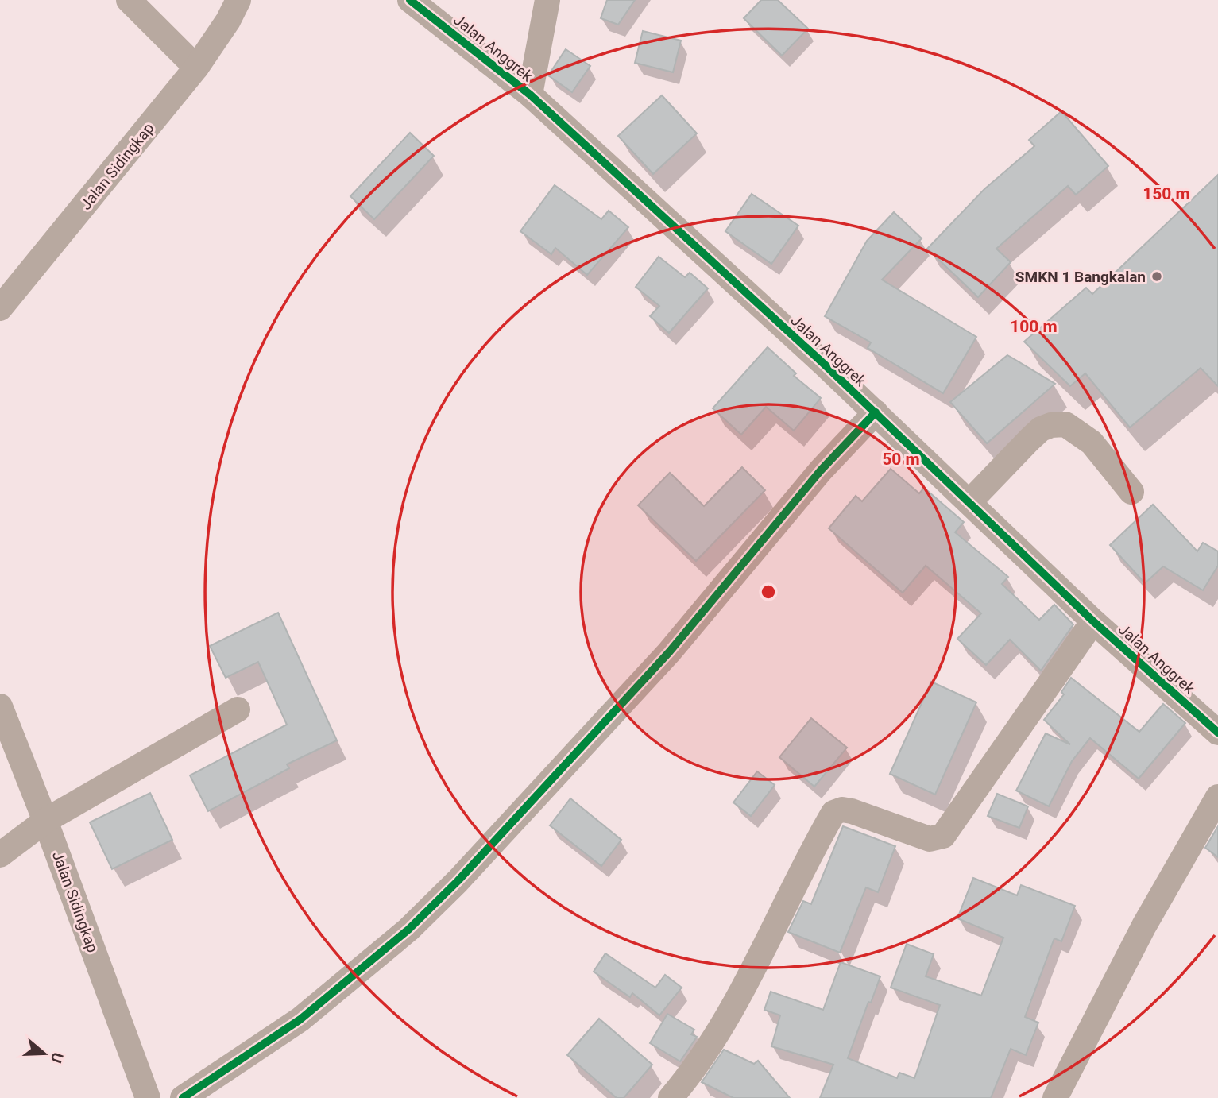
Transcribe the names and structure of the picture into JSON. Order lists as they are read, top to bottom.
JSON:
{
  "streets": {
    "street": ["Jalan Anggrek", "Jalan Sidingkap"]
  },
  "places": ["SMKN 1 Bangkalan"],
  "north": "right",
  "rings": ["150 m", "100 m", "50 m"]
}
